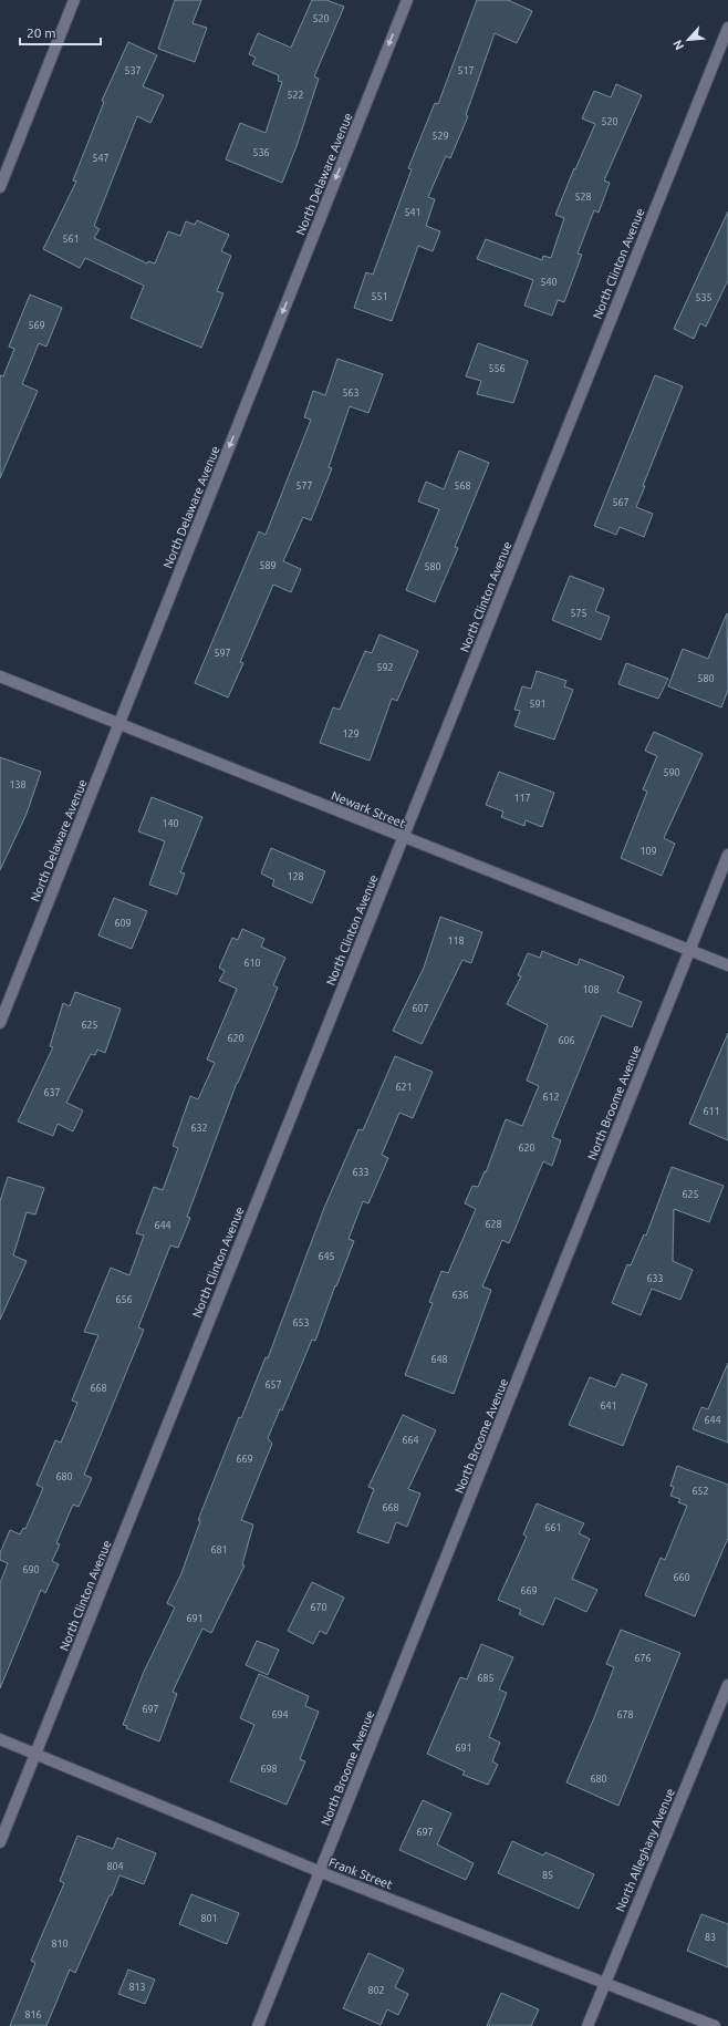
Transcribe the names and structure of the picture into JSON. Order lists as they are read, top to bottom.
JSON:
{
  "streets": {
    "street": [
      "North Delaware Avenue",
      "North Clinton Avenue",
      "Newark Street",
      "North Broome Avenue",
      "North Alleghany Avenue",
      "Frank Street"
    ]
  },
  "crossings": [
    ["North Delaware Avenue", "Newark Street"],
    ["North Clinton Avenue", "Newark Street"],
    ["North Clinton Avenue", "Frank Street"],
    ["Newark Street", "North Broome Avenue"],
    ["North Broome Avenue", "Frank Street"],
    ["North Alleghany Avenue", "Frank Street"]
  ],
  "one_way": ["North Delaware Avenue"],
  "house_numbers": [
    "520",
    "537",
    "517",
    "522",
    "520",
    "529",
    "536",
    "547",
    "528",
    "541",
    "561",
    "540",
    "551",
    "535",
    "569",
    "556",
    "563",
    "577",
    "568",
    "567",
    "589",
    "580",
    "575",
    "597",
    "592",
    "580",
    "591",
    "129",
    "590",
    "138",
    "117",
    "140",
    "109",
    "128",
    "609",
    "118",
    "610",
    "108",
    "607",
    "625",
    "620",
    "606",
    "621",
    "637",
    "612",
    "611",
    "632",
    "620",
    "633",
    "625",
    "628",
    "644",
    "645",
    "633",
    "636",
    "656",
    "653",
    "648",
    "657",
    "668",
    "641",
    "644",
    "664",
    "669",
    "680",
    "652",
    "668",
    "661",
    "681",
    "690",
    "660",
    "669",
    "670",
    "691",
    "676",
    "685",
    "697",
    "694",
    "678",
    "691",
    "698",
    "680",
    "697",
    "804",
    "85",
    "801",
    "83",
    "810",
    "813",
    "802",
    "816"
  ],
  "scale_bar": "20 m",
  "north": "bottom left"
}
